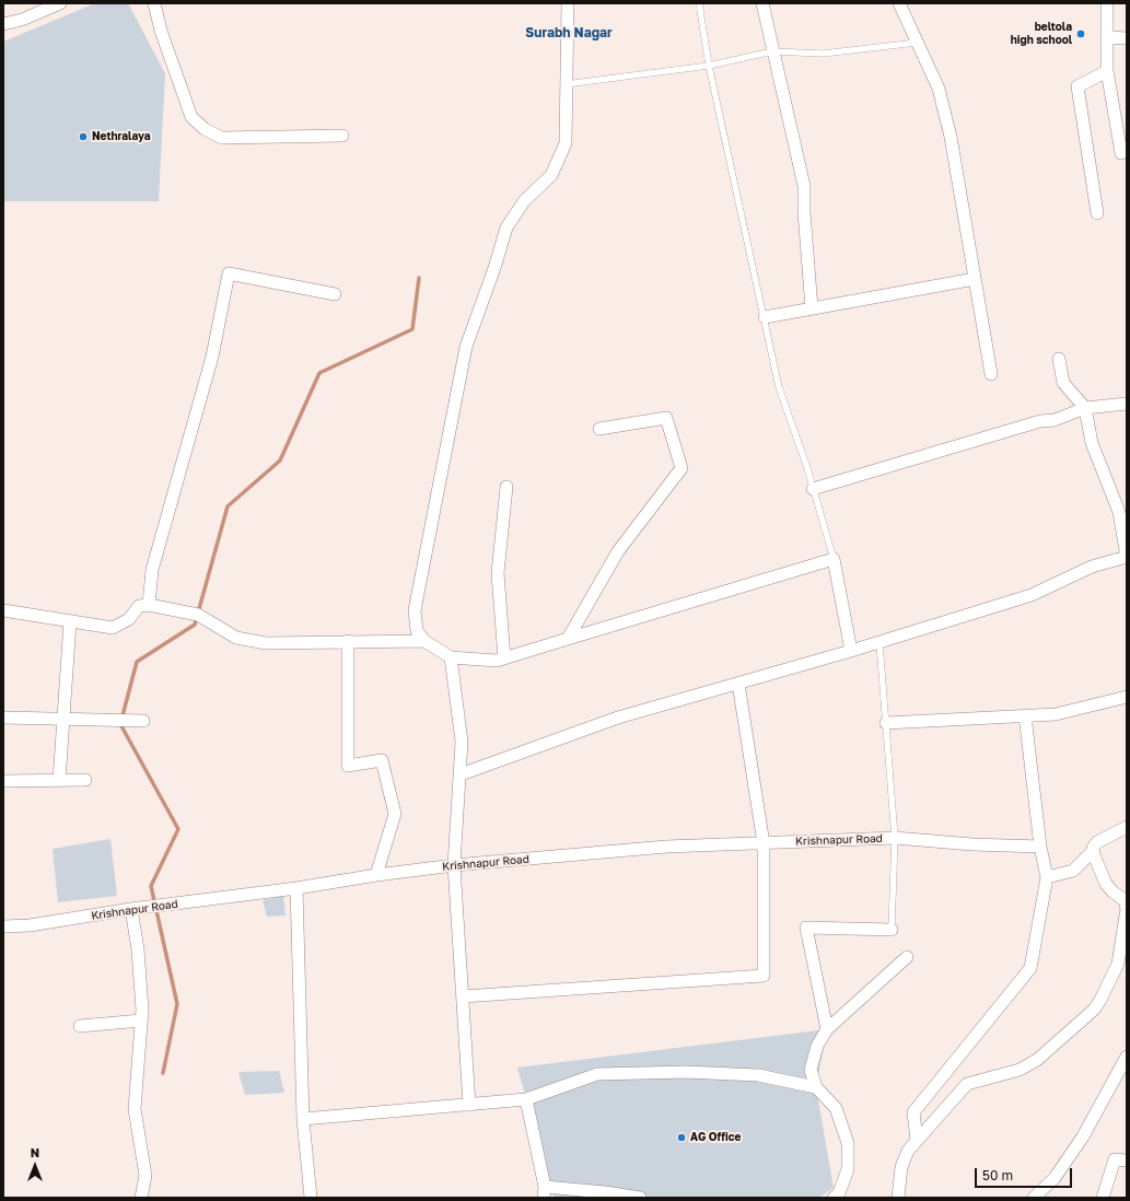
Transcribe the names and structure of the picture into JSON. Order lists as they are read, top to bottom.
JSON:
{
  "streets": {
    "street": ["Krishnapur Road"]
  },
  "districts": ["Surabh Nagar"],
  "places": ["beltola high school", "Nethralaya", "AG Office"],
  "scale_bar": "50 m",
  "north": "top"
}
